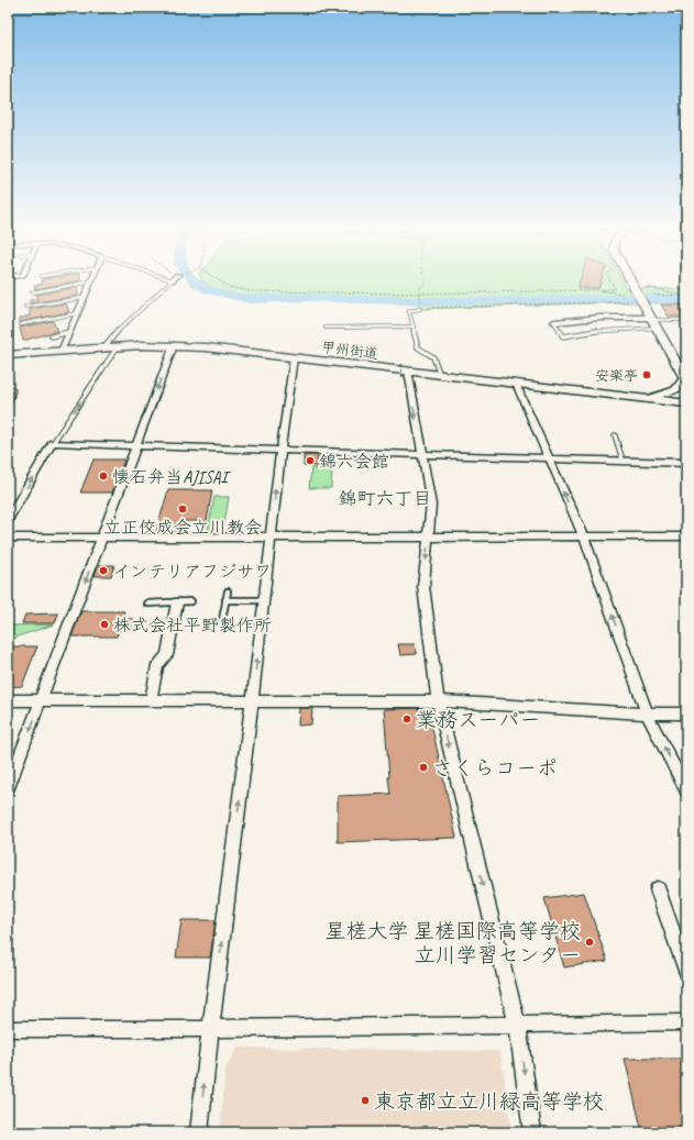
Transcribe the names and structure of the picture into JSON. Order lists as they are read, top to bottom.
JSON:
{
  "streets": {
    "main road": ["甲州街道"]
  },
  "districts": ["錦町六丁目"],
  "places": [
    "安楽亭",
    "錦六会館",
    "懐石弁当AJISAI",
    "立正佼成会立川教会",
    "インテリアフジサワ",
    "株式会社平野製作所",
    "業務スーパー",
    "さくらコーポ",
    "星槎大学 星槎国際高等学校 立川学習センター",
    "東京都立立川緑高等学校"
  ]
}
